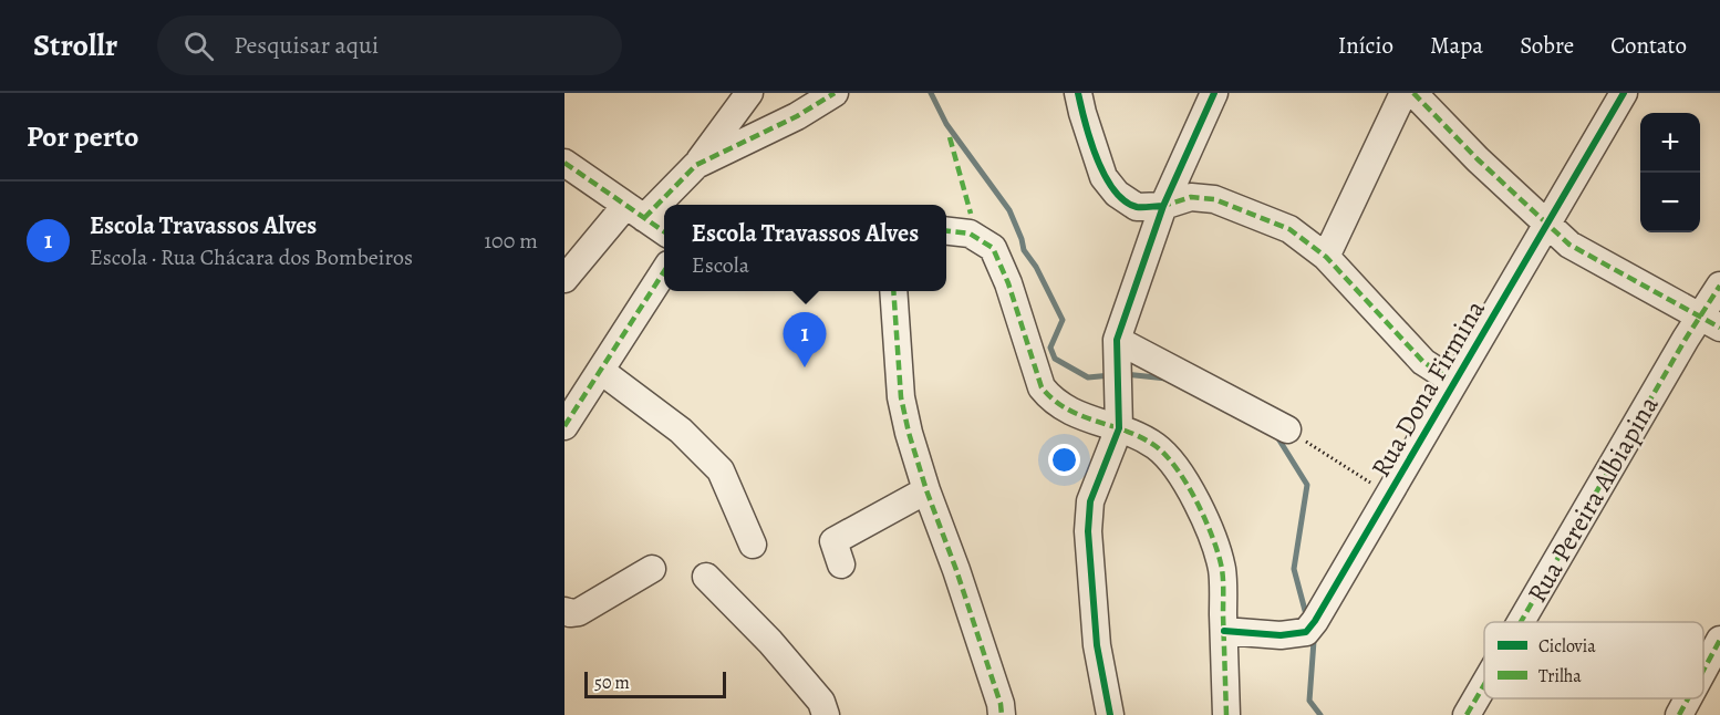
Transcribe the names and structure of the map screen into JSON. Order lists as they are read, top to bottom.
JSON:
{
  "streets": {
    "street": ["Rua Dona Firmina", "Rua Pereira Albiapina"]
  },
  "legend": ["Ciclovia", "Trilha"],
  "scale_bar": "50 m",
  "page": {
    "header": "Strollr",
    "search": "Pesquisar aqui",
    "nav": [
      "Início",
      "Mapa",
      "Sobre",
      "Contato"
    ],
    "heading": "Por perto",
    "map_buttons": ["+", "−"],
    "list": [
      {
        "mark": "1",
        "name": "Escola Travassos Alves",
        "note": "Escola · Rua Chácara dos Bombeiros",
        "value": "100 m"
      }
    ],
    "popup": ["Escola Travassos Alves", "Escola"],
    "pins": "1",
    "scale": "50 m"
  }
}
